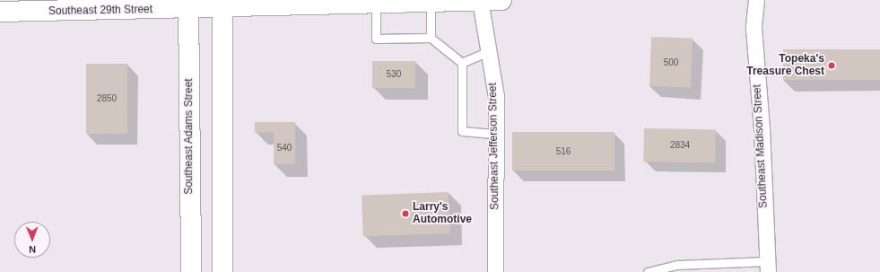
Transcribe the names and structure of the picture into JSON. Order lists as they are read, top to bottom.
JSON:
{
  "streets": {
    "main road": ["Southeast 29th Street", "Southeast Adams Street"],
    "street": ["Southeast Jefferson Street", "Southeast Madison Street"]
  },
  "crossings": [
    ["Southeast 29th Street", "Southeast Adams Street"],
    ["Southeast 29th Street", "Southeast Jefferson Street"]
  ],
  "places": ["Topeka's Treasure Chest", "Larry's Automotive"],
  "house_numbers": [
    "500",
    "530",
    "2850",
    "2834",
    "540",
    "516"
  ],
  "north": "bottom"
}
